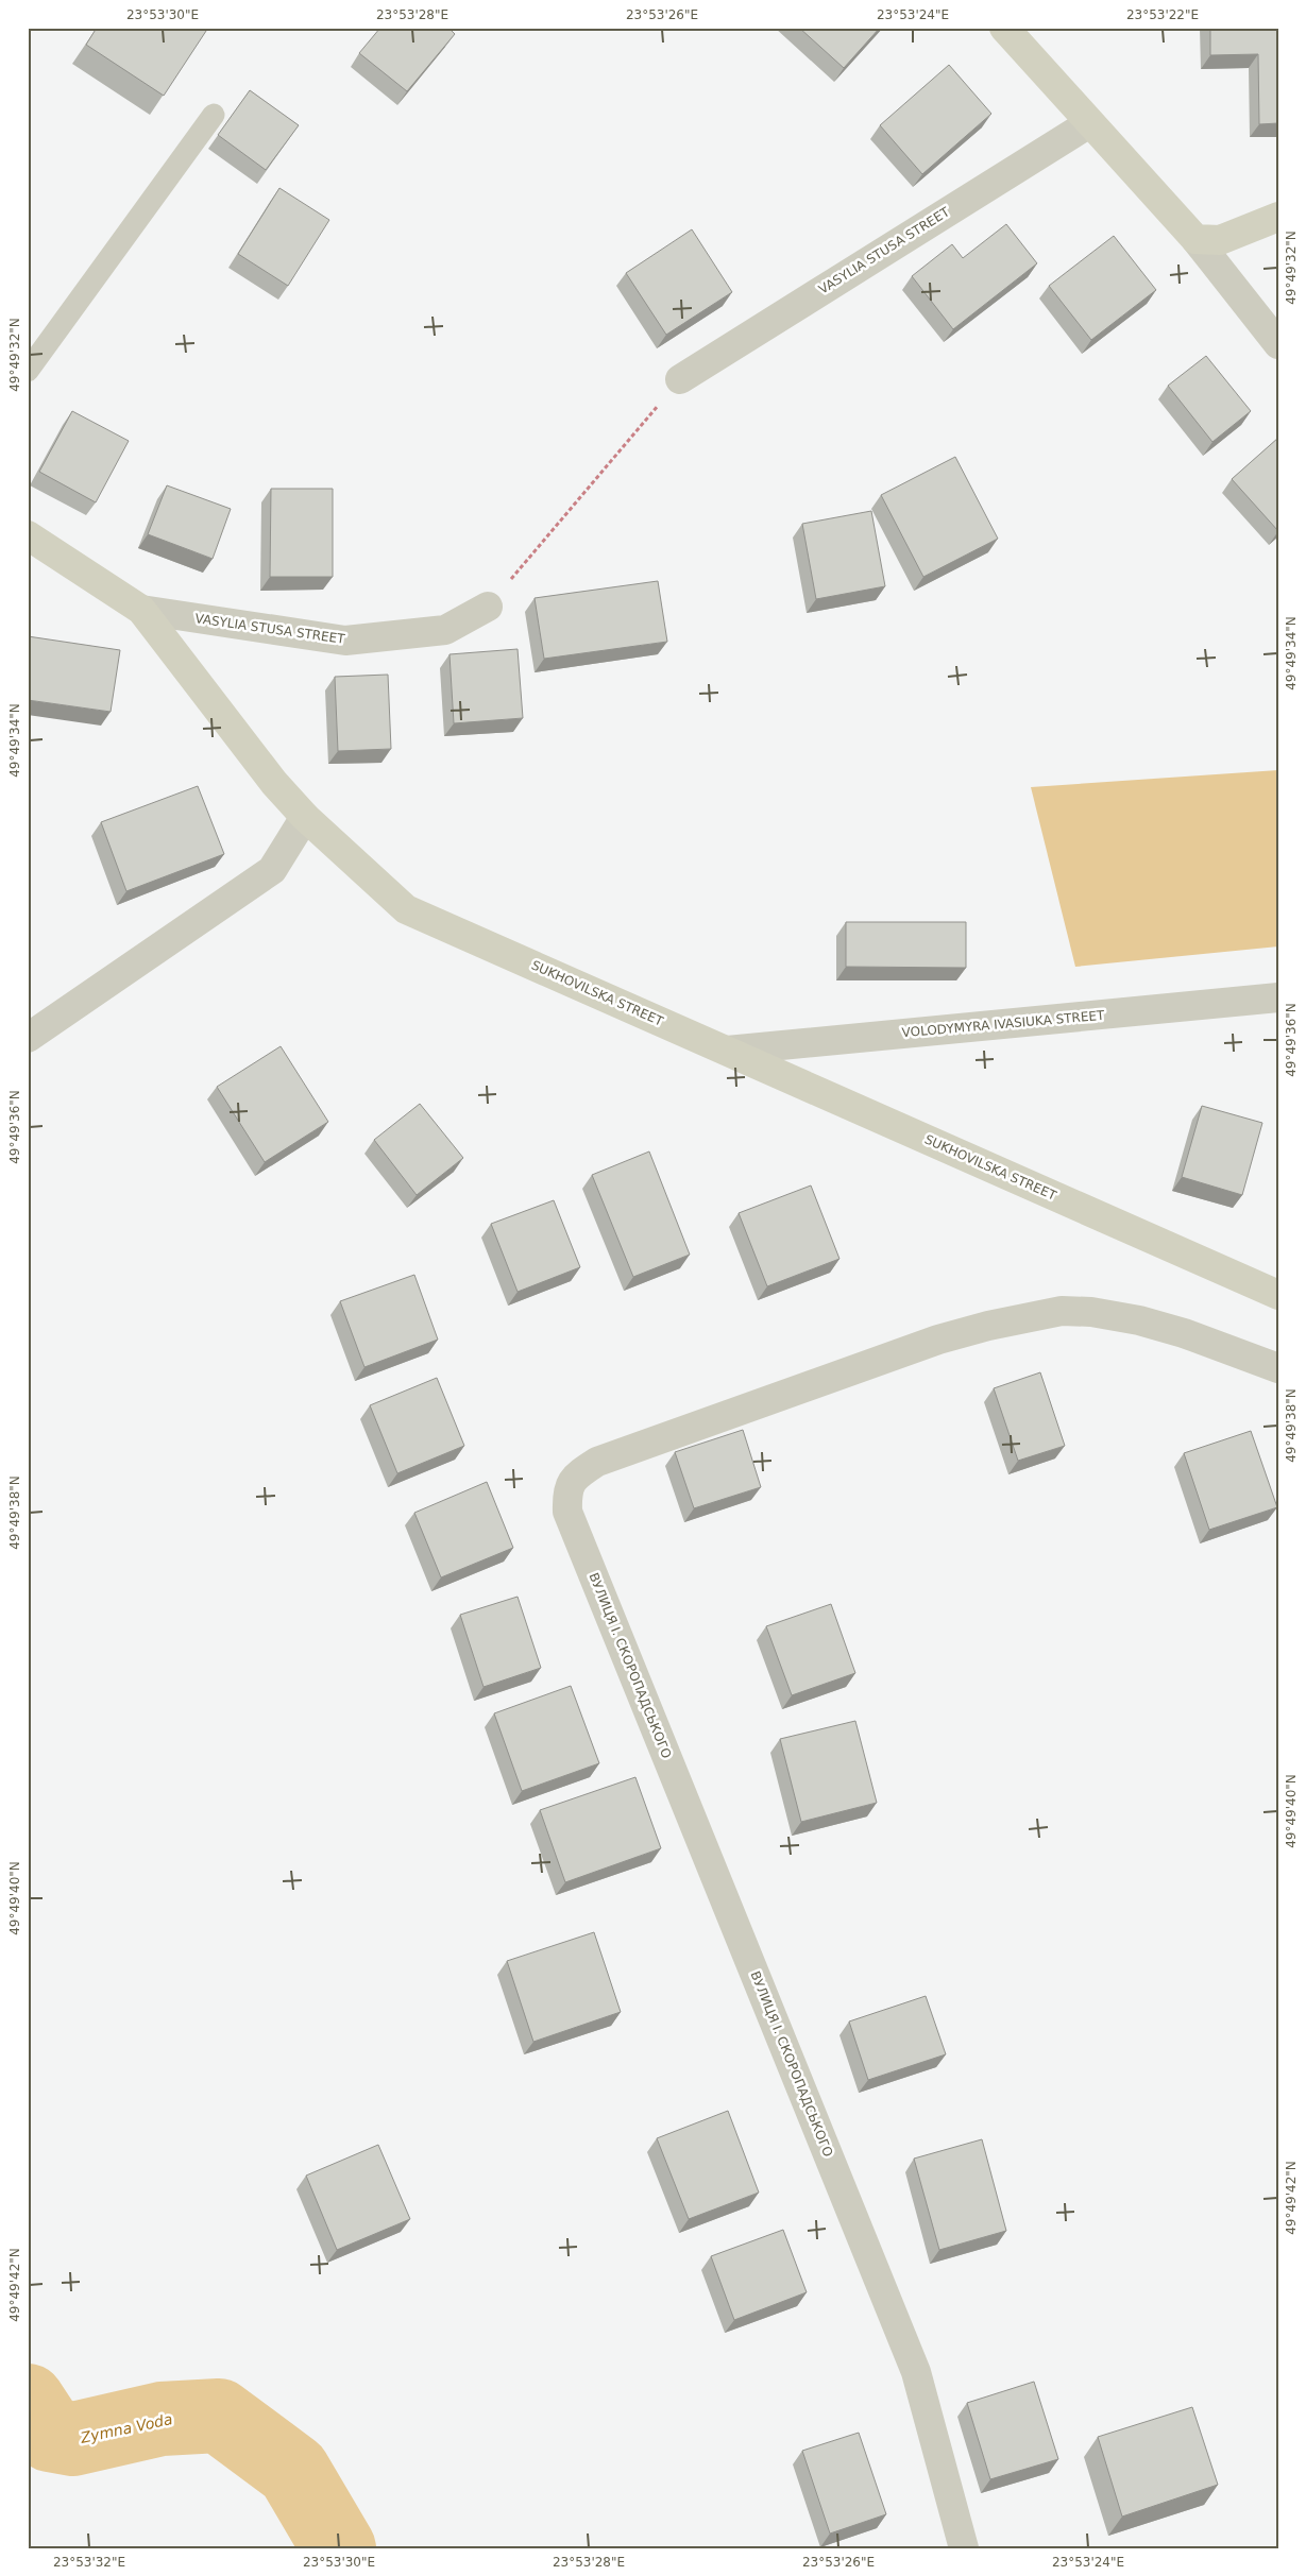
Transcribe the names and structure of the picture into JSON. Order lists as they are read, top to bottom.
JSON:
{
  "streets": {
    "street": [
      "VASYLIA STUSA STREET",
      "SUKHOVILSKA STREET",
      "VOLODYMYRA IVASIUKA STREET",
      "ВУЛИЦЯ І. СКОРОПАДСЬКОГО"
    ]
  },
  "crossings": [
    ["VASYLIA STUSA STREET", "SUKHOVILSKA STREET"],
    ["SUKHOVILSKA STREET", "VOLODYMYRA IVASIUKA STREET"]
  ],
  "water": ["Zymna Voda"],
  "coordinates": [
    "23°53'30\"E",
    "23°53'28\"E",
    "23°53'26\"E",
    "23°53'24\"E",
    "23°53'22\"E",
    "49°49'32\"N",
    "49°49'34\"N",
    "49°49'36\"N",
    "49°49'38\"N",
    "49°49'40\"N",
    "49°49'42\"N",
    "23°53'32\"E"
  ]
}
